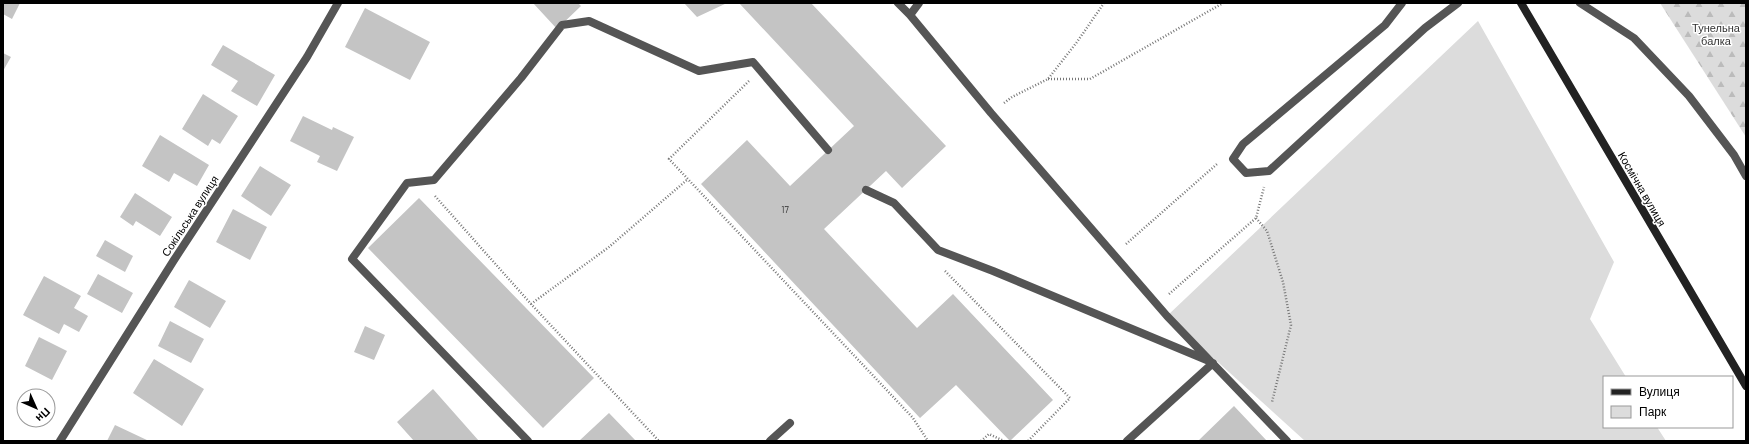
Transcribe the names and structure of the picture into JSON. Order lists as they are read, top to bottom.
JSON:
{
  "streets": {
    "main road": ["Космічна вулиця"],
    "street": ["Сокільська вулиця"]
  },
  "parks": ["Тунельна балка"],
  "house_numbers": ["17"],
  "legend": ["Вулиця", "Парк"],
  "north": "bottom right"
}
